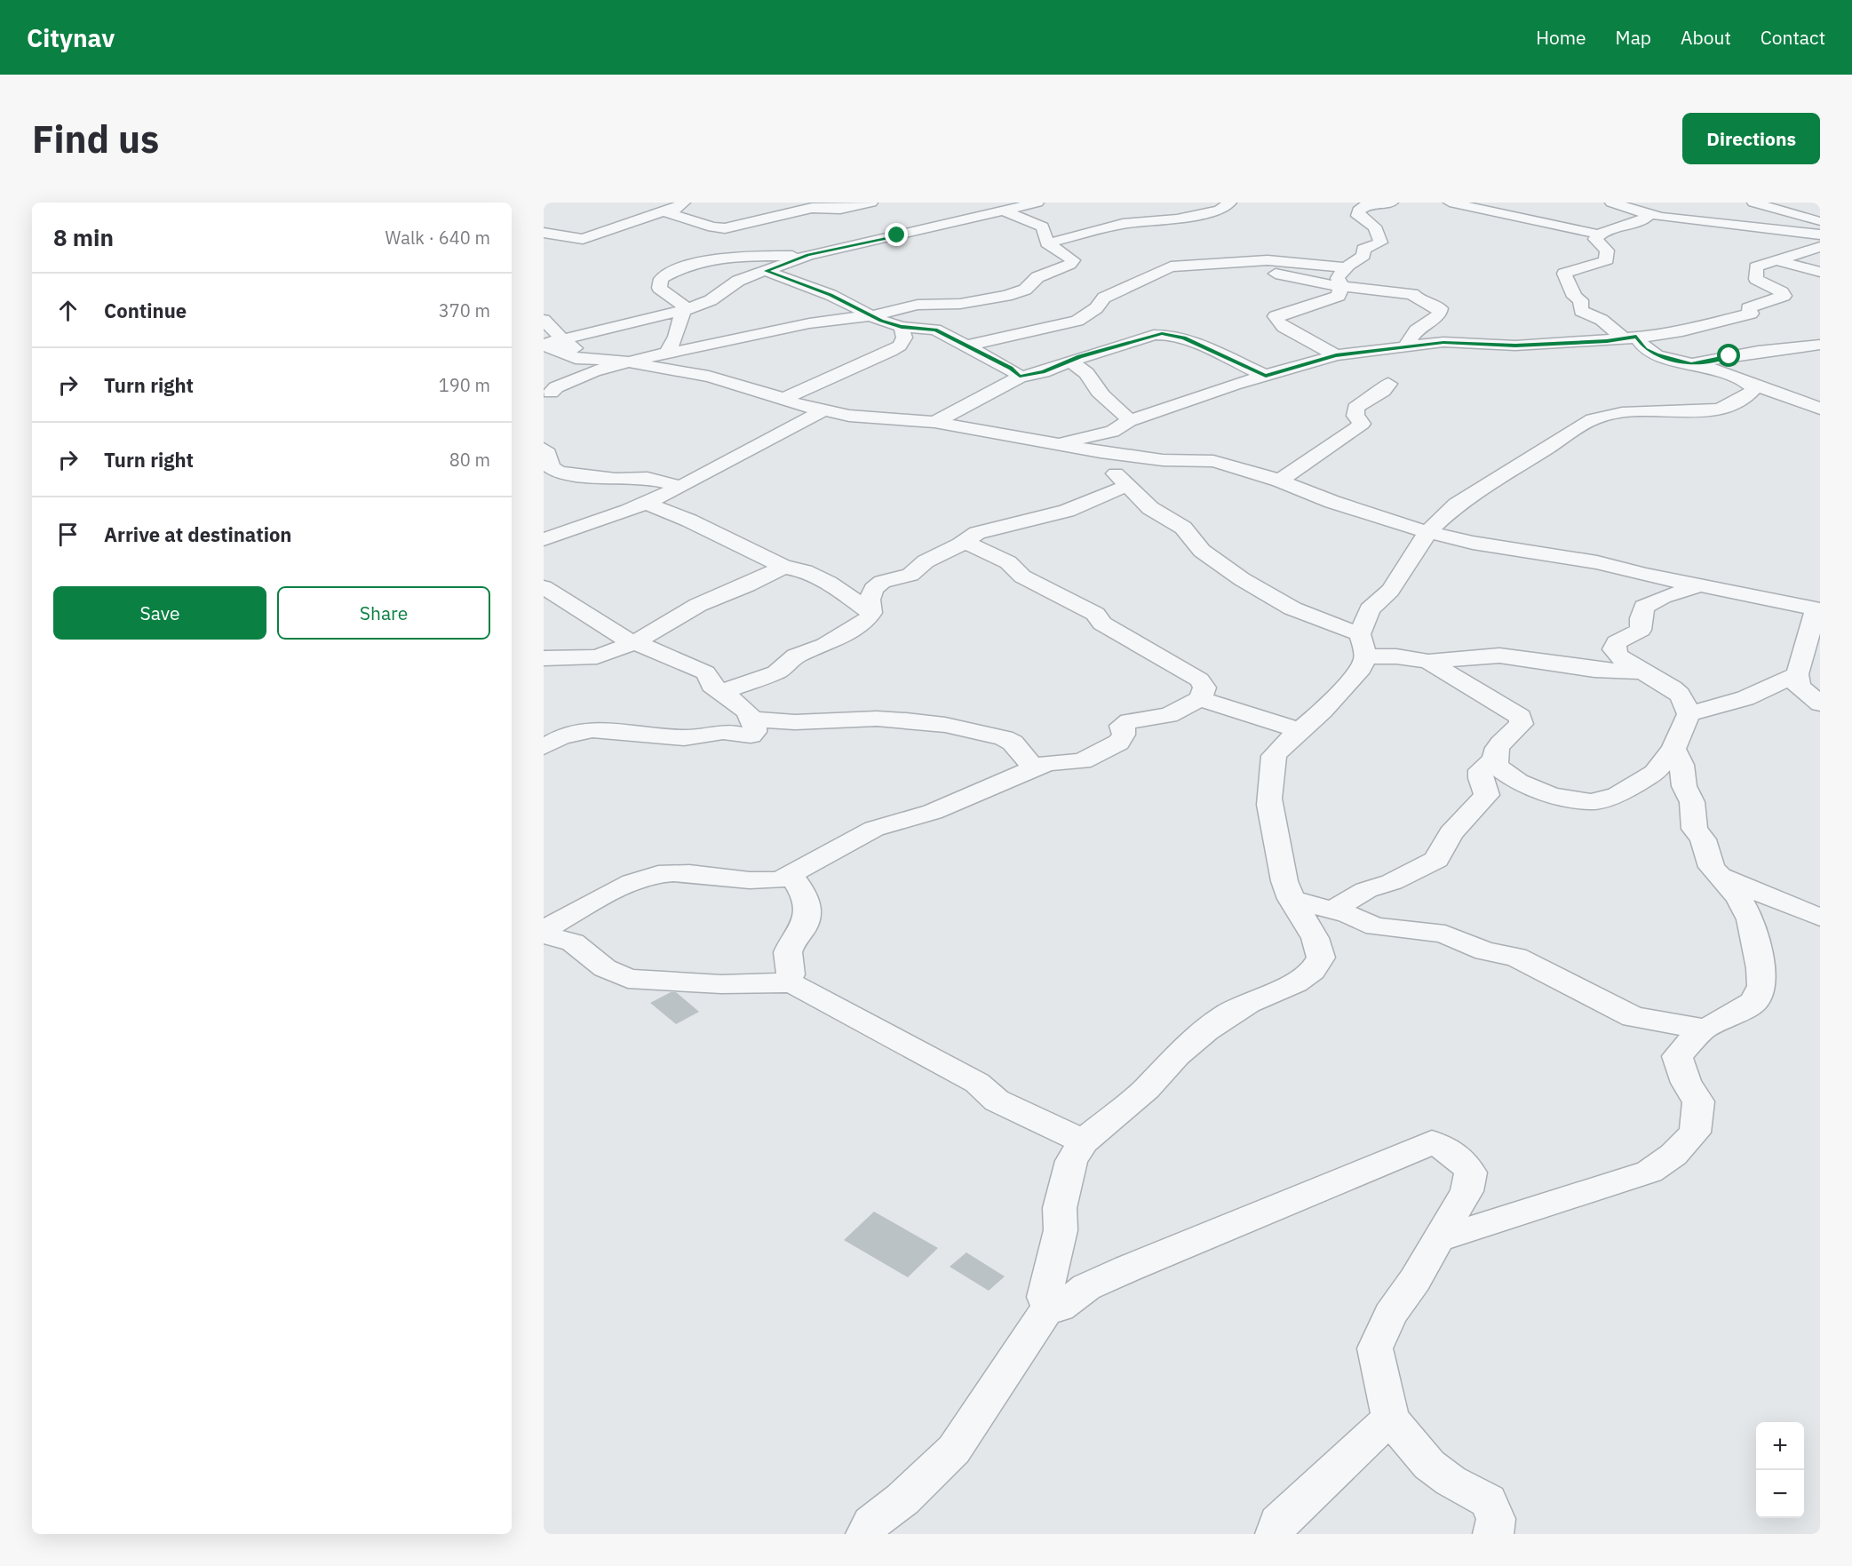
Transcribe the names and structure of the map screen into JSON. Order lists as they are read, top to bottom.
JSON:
{
  "page": {
    "header": "Citynav",
    "nav": [
      "Home",
      "Map",
      "About",
      "Contact"
    ],
    "buttons": [
      "Directions",
      ["Save", "Share"]
    ],
    "title": "Find us",
    "heading": ["8 min", "Walk · 640 m"],
    "list": [
      ["Continue", "370 m"],
      ["Turn right", "190 m"],
      ["Turn right", "80 m"],
      "Arrive at destination"
    ],
    "map_buttons": ["+", "−"]
  }
}
